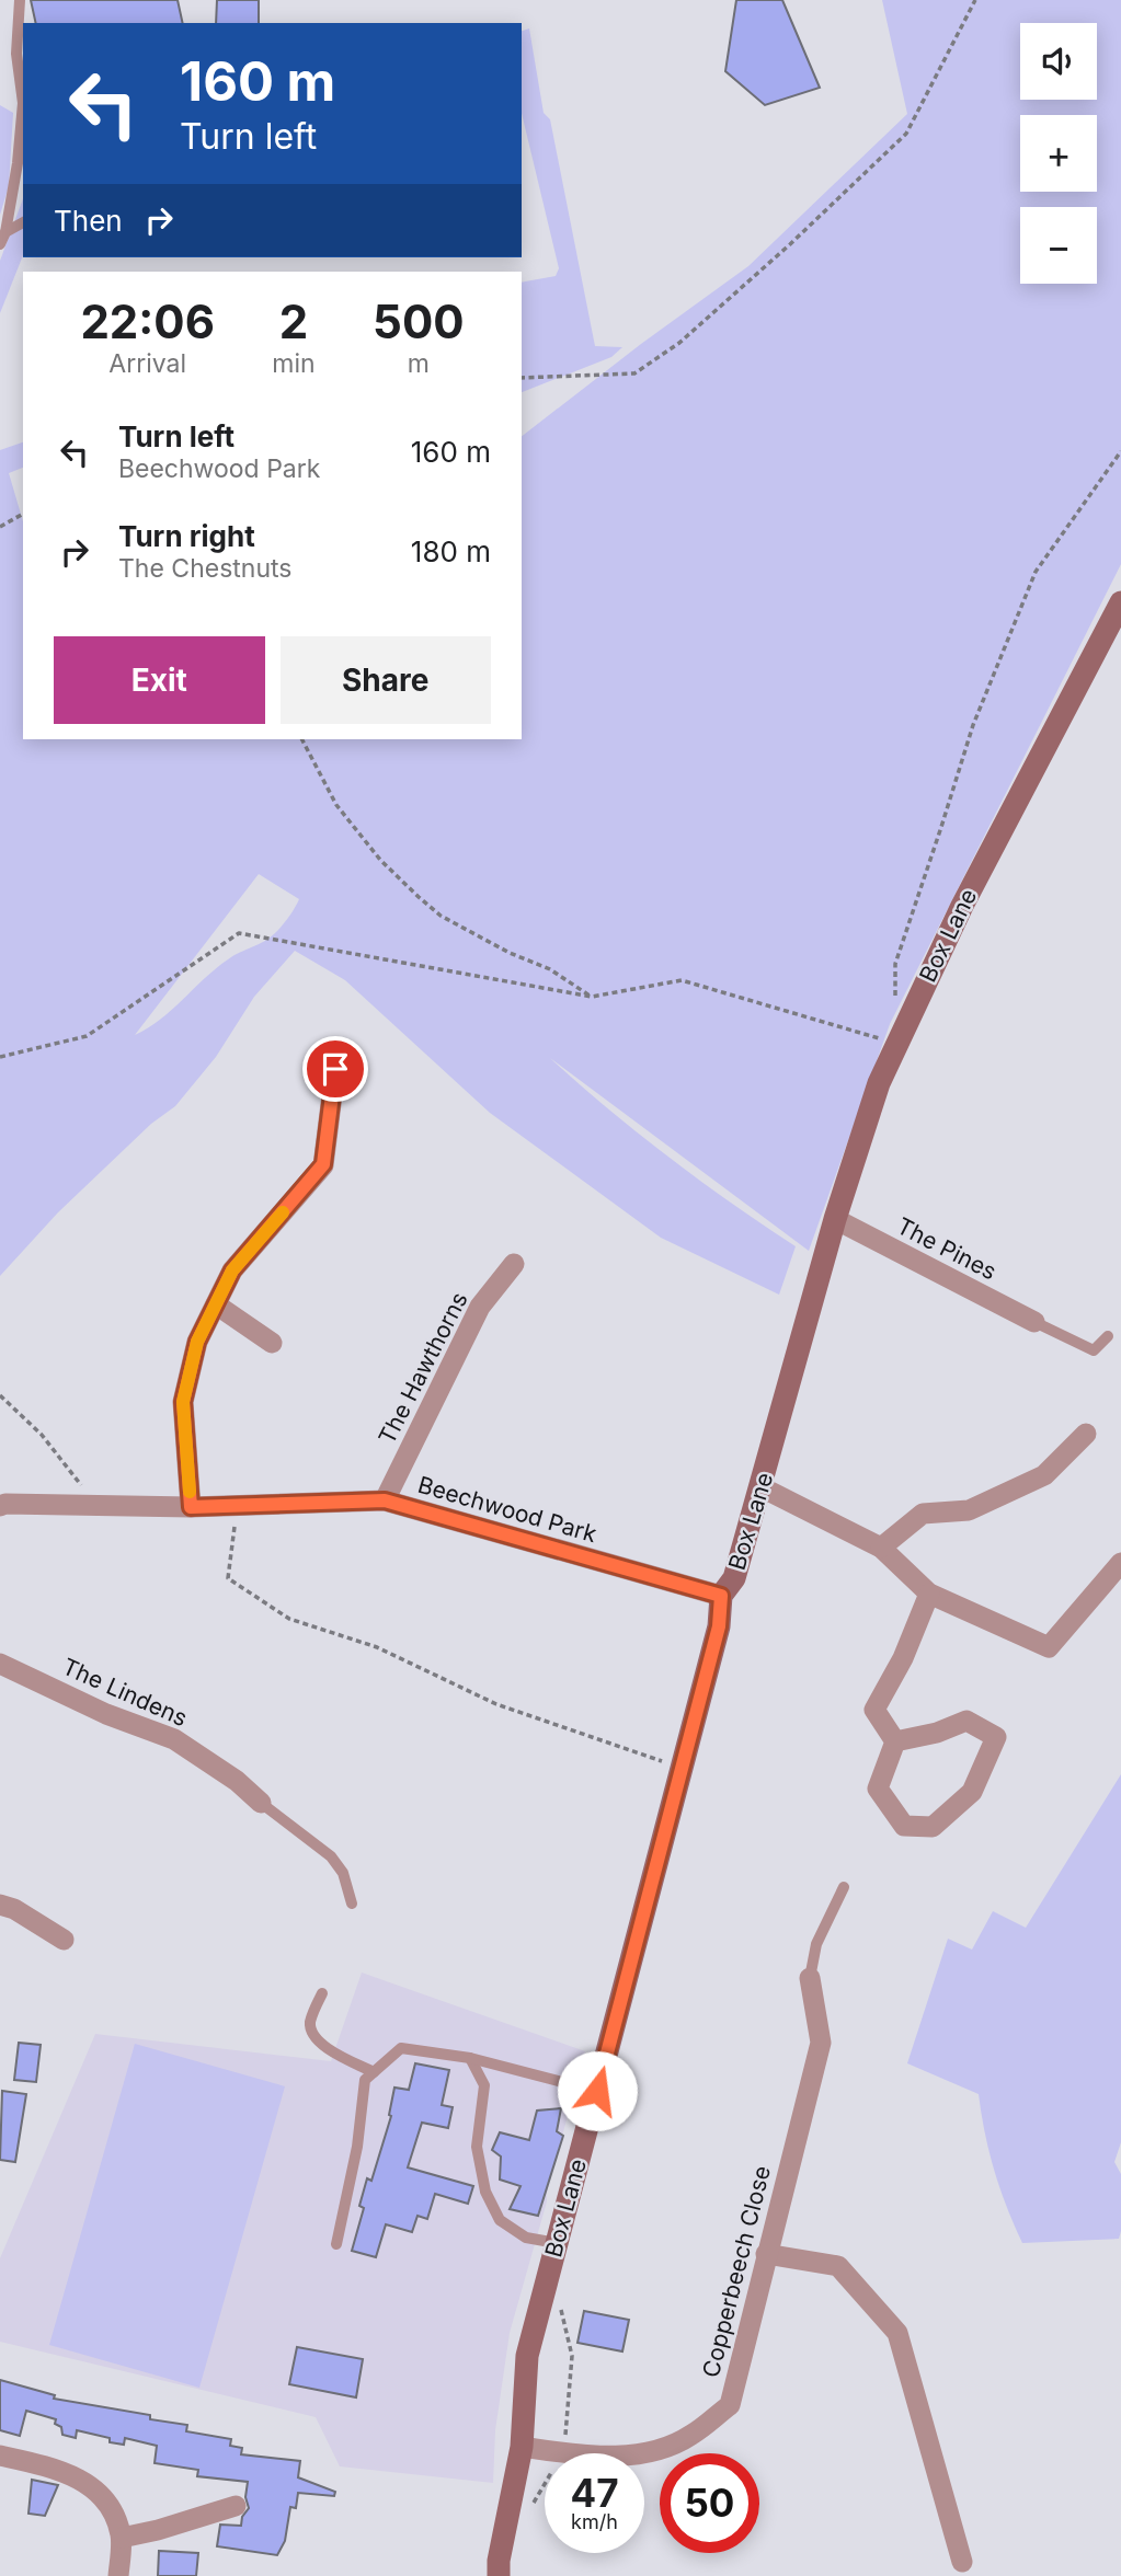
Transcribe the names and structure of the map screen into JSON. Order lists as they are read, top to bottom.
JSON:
{
  "streets": {
    "main road": ["Box Lane"],
    "street": [
      "The Pines",
      "The Hawthorns",
      "Beechwood Park",
      "The Lindens",
      "Copperbeech Close"
    ]
  },
  "crossings": [
    ["Box Lane", "The Pines"],
    ["Box Lane", "Beechwood Park"],
    ["Box Lane", "Copperbeech Close"],
    ["The Hawthorns", "Beechwood Park"]
  ],
  "page": {
    "map_buttons": ["+", "−"],
    "turn": ["160 m", "Turn left"],
    "then": "Then",
    "eta": [
      "22:06",
      "Arrival",
      "2",
      "min",
      "500",
      "m"
    ],
    "list": [
      {
        "name": "Turn left",
        "note": "Beechwood Park",
        "value": "160 m"
      },
      {
        "name": "Turn right",
        "note": "The Chestnuts",
        "value": "180 m"
      }
    ],
    "buttons": ["Exit", "Share"],
    "speed": "47 km/h",
    "limit": "50"
  }
}
